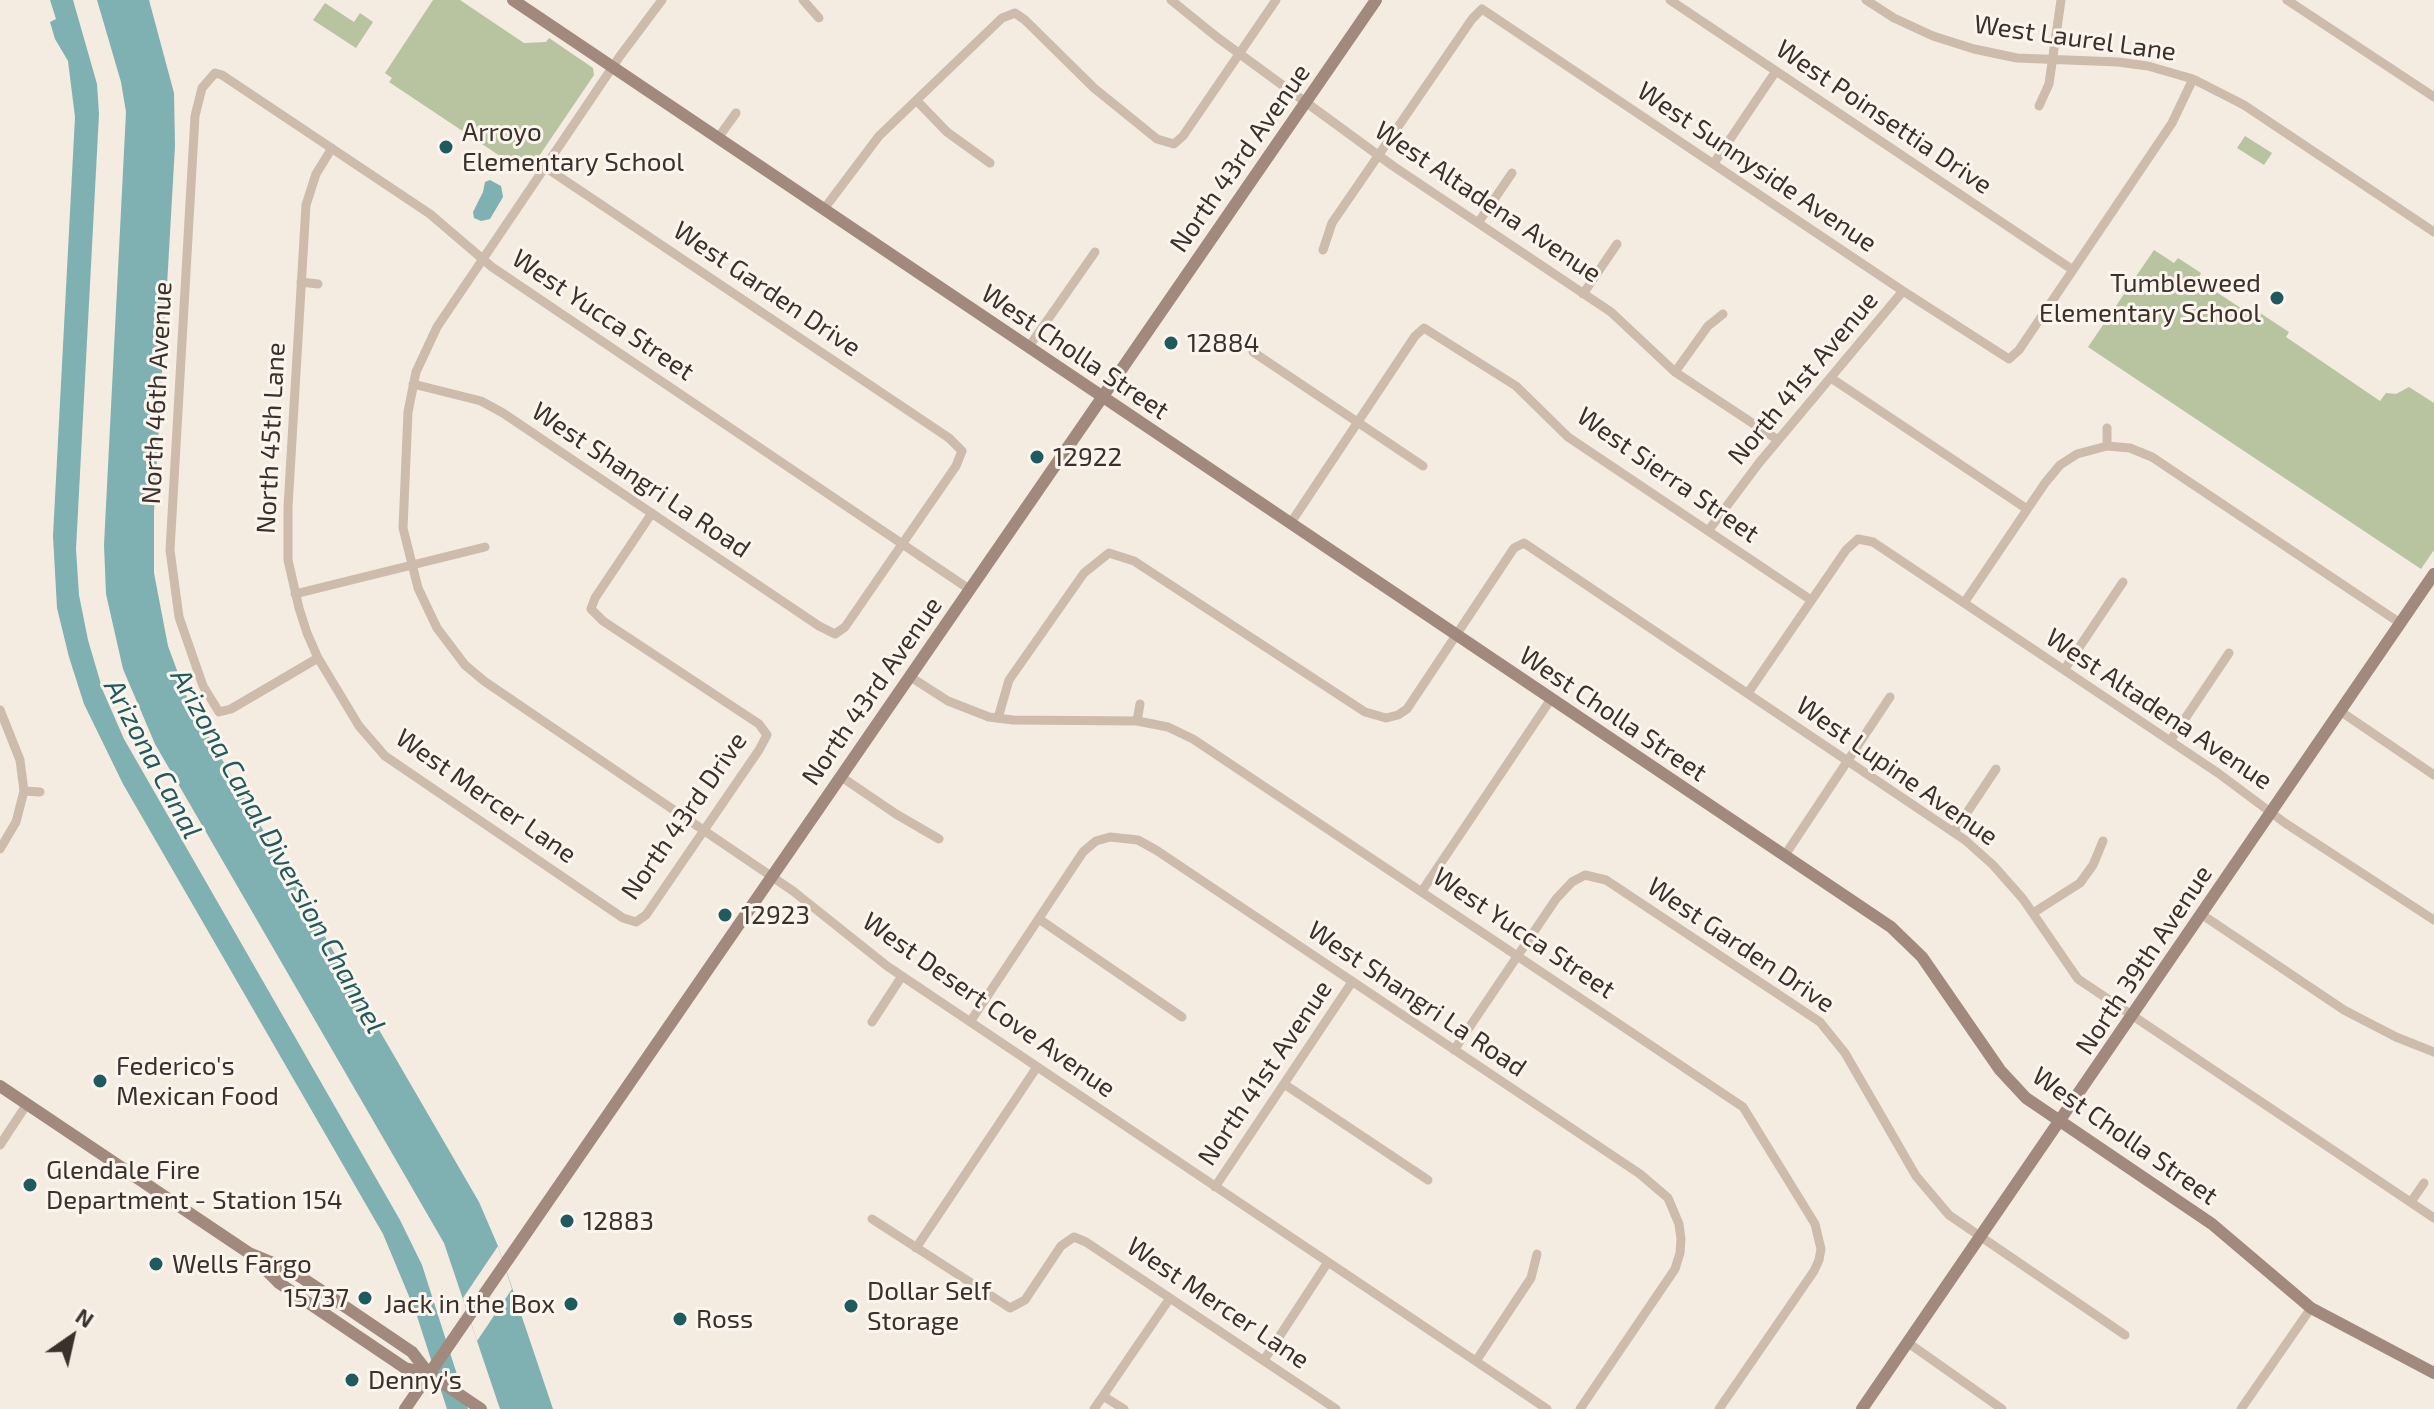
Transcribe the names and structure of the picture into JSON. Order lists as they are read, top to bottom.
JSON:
{
  "streets": {
    "street": [
      "West Laurel Lane",
      "West Poinsettia Drive",
      "North 43rd Avenue",
      "West Sunnyside Avenue",
      "West Altadena Avenue",
      "West Garden Drive",
      "West Yucca Street",
      "West Cholla Street",
      "North 41st Avenue",
      "North 46th Avenue",
      "North 45th Lane",
      "West Sierra Street",
      "West Shangri La Road",
      "West Lupine Avenue",
      "West Mercer Lane",
      "North 43rd Drive",
      "North 39th Avenue",
      "West Desert Cove Avenue"
    ]
  },
  "crossings": [
    ["West Poinsettia Drive", "West Sunnyside Avenue"],
    ["North 43rd Avenue", "West Altadena Avenue"],
    ["North 43rd Avenue", "West Yucca Street"],
    ["North 43rd Avenue", "West Cholla Street"],
    ["North 43rd Avenue", "West Desert Cove Avenue"],
    ["West Sunnyside Avenue", "West Altadena Avenue"],
    ["West Sunnyside Avenue", "North 41st Avenue"],
    ["West Altadena Avenue", "North 41st Avenue"],
    ["West Altadena Avenue", "West Sierra Street"],
    ["West Altadena Avenue", "North 39th Avenue"],
    ["West Garden Drive", "West Yucca Street"],
    ["West Garden Drive", "West Shangri La Road"],
    ["West Garden Drive", "North 39th Avenue"],
    ["West Garden Drive", "West Desert Cove Avenue"],
    ["West Yucca Street", "North 46th Avenue"],
    ["West Yucca Street", "North 45th Lane"],
    ["West Yucca Street", "West Shangri La Road"],
    ["West Yucca Street", "West Desert Cove Avenue"],
    ["West Cholla Street", "West Lupine Avenue"],
    ["West Cholla Street", "North 39th Avenue"],
    ["West Cholla Street", "West Desert Cove Avenue"],
    ["North 41st Avenue", "West Sierra Street"],
    ["North 41st Avenue", "West Shangri La Road"],
    ["North 41st Avenue", "West Desert Cove Avenue"],
    ["North 46th Avenue", "West Mercer Lane"],
    ["North 45th Lane", "West Mercer Lane"],
    ["West Shangri La Road", "North 43rd Drive"],
    ["West Shangri La Road", "West Desert Cove Avenue"],
    ["West Lupine Avenue", "North 39th Avenue"],
    ["West Mercer Lane", "North 43rd Drive"],
    ["North 43rd Drive", "West Desert Cove Avenue"]
  ],
  "water": ["Arizona Canal", "Arizona Canal Diversion Channel"],
  "places": [
    "Arroyo Elementary School",
    "Tumbleweed Elementary School",
    "12884",
    "12922",
    "12923",
    "Federico's Mexican Food",
    "Glendale Fire Department - Station 154",
    "12883",
    "Wells Fargo",
    "15737",
    "Jack in the Box",
    "Dollar Self Storage",
    "Ross",
    "Denny's"
  ],
  "north": "top right"
}
